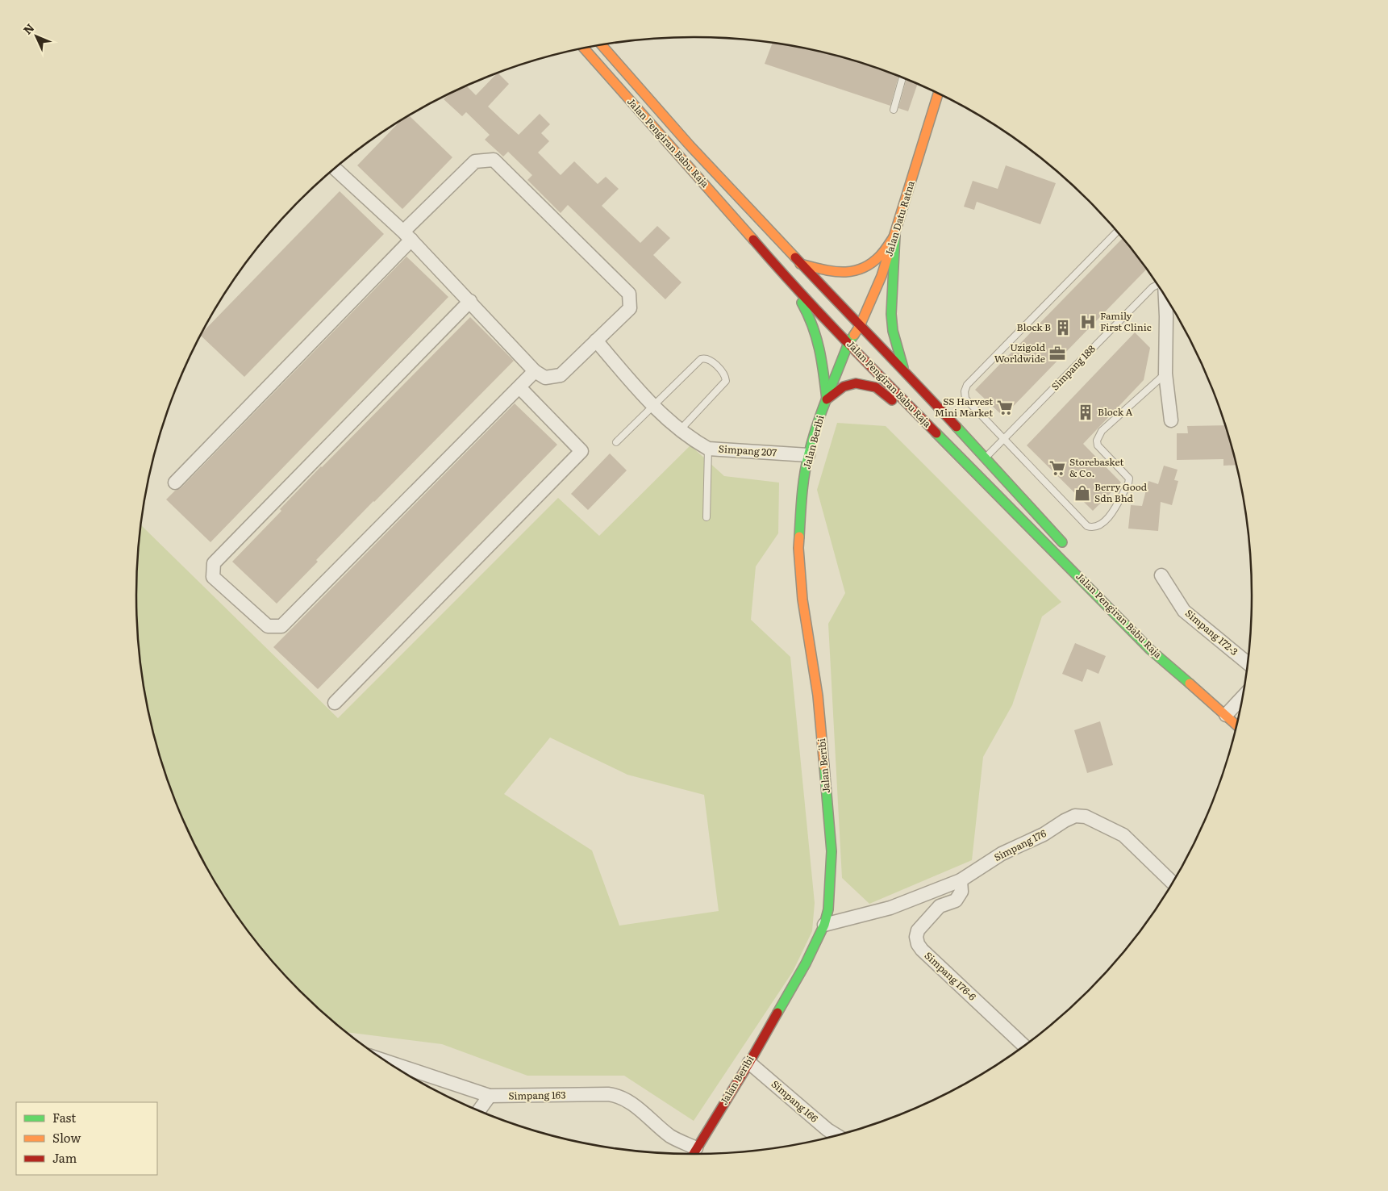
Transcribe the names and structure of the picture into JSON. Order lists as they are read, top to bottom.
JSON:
{
  "streets": {
    "main road": ["Jalan Pengiran Babu Raja", "Jalan Datu Ratna", "Jalan Beribi"],
    "street": [
      "Simpang 207",
      "Simpang 172-3",
      "Simpang 176",
      "Simpang 176-6",
      "Simpang 163",
      "Simpang 166"
    ],
    "lane": ["Simpang 188"]
  },
  "crossings": [
    ["Jalan Pengiran Babu Raja", "Jalan Datu Ratna"],
    ["Jalan Pengiran Babu Raja", "Simpang 188"],
    ["Jalan Pengiran Babu Raja", "Jalan Beribi"],
    ["Jalan Datu Ratna", "Jalan Beribi"],
    ["Jalan Beribi", "Simpang 207"],
    ["Jalan Beribi", "Simpang 176"],
    ["Jalan Beribi", "Simpang 163"],
    ["Jalan Beribi", "Simpang 166"],
    ["Simpang 176", "Simpang 176-6"]
  ],
  "places": {
    "hospital": ["Family First Clinic"],
    "building": ["Block B", "Block A"],
    "office": ["Uzigold Worldwide"],
    "supermarket": ["SS Harvest Mini Market", "Storebasket & Co."],
    "shop": ["Berry Good Sdn Bhd"]
  },
  "legend": ["Fast", "Slow", "Jam"],
  "north": "top left"
}
